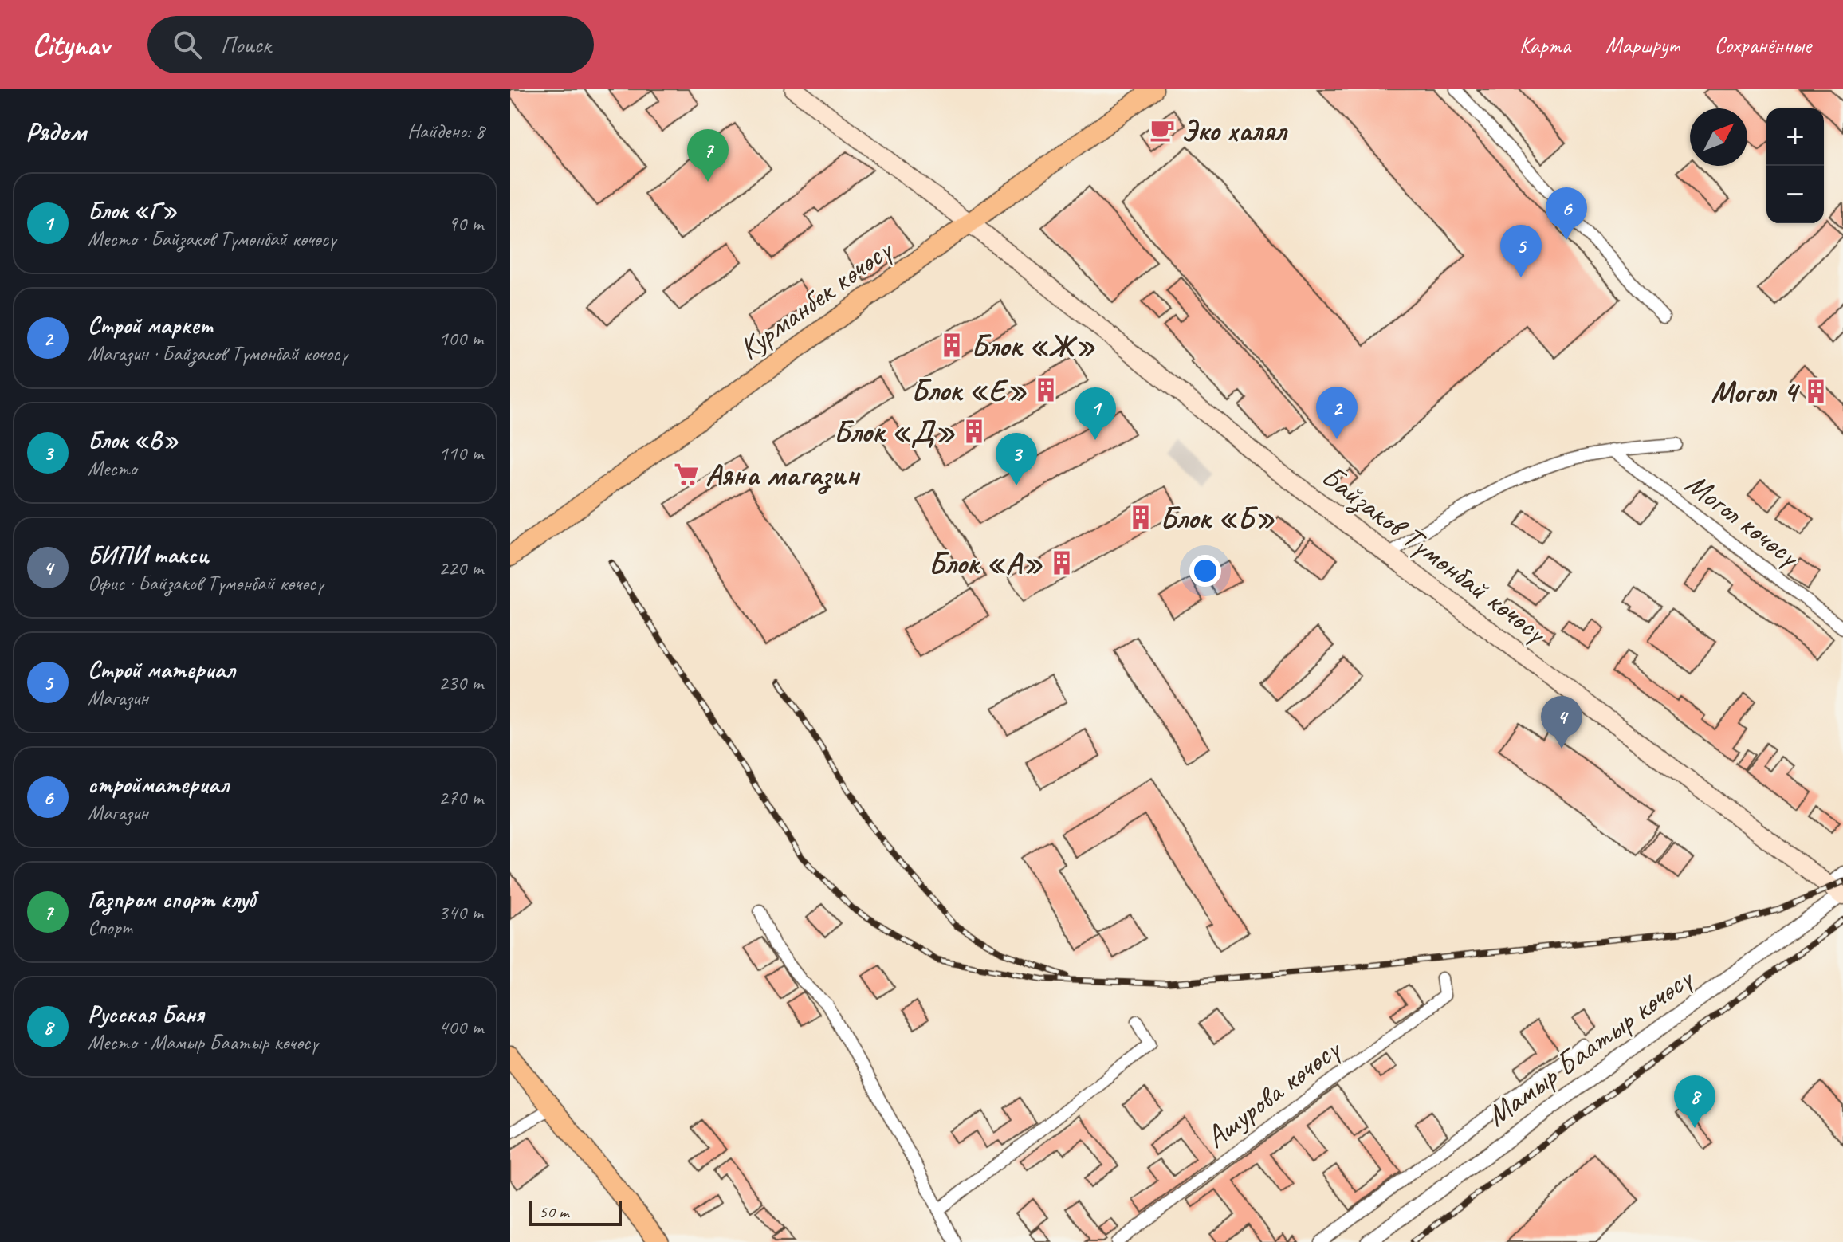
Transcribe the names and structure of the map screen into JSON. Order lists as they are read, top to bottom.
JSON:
{
  "streets": {
    "main road": ["Курманбек көчөсү", "Байзаков Түмөнбай көчөсү"],
    "street": ["Могол көчөсү", "Мамыр Баатыр көчөсү", "Ашурова көчөсү"]
  },
  "crossings": [
    ["Курманбек көчөсү", "Байзаков Түмөнбай көчөсү"],
    ["Байзаков Түмөнбай көчөсү", "Мамыр Баатыр көчөсү"]
  ],
  "places": {
    "cafe": ["Эко халял"],
    "building": [
      "Блок «Ж»",
      "Блок «Е»",
      "Могол 4",
      "Блок «Д»",
      "Блок «Б»",
      "Блок «А»"
    ],
    "supermarket": ["Аяна магазин"]
  },
  "scale_bar": "50 m",
  "north": "top right",
  "page": {
    "header": "Citynav",
    "search": "Поиск",
    "nav": ["Карта", "Маршрут", "Сохранённые"],
    "heading": ["Рядом", "Найдено: 8"],
    "map_buttons": ["+", "−"],
    "pins": [
      "7",
      "6",
      "5",
      "2",
      "1",
      "3",
      "4",
      "8"
    ],
    "list": [
      {
        "mark": "1",
        "name": "Блок «Г»",
        "note": "Место · Байзаков Түмөнбай көчөсү",
        "value": "90 m"
      },
      {
        "mark": "2",
        "name": "Строй маркет",
        "note": "Магазин · Байзаков Түмөнбай көчөсү",
        "value": "100 m"
      },
      {
        "mark": "3",
        "name": "Блок «В»",
        "note": "Место",
        "value": "110 m"
      },
      {
        "mark": "4",
        "name": "БИПИ такси",
        "note": "Офис · Байзаков Түмөнбай көчөсү",
        "value": "220 m"
      },
      {
        "mark": "5",
        "name": "Строй материал",
        "note": "Магазин",
        "value": "230 m"
      },
      {
        "mark": "6",
        "name": "стройматериал",
        "note": "Магазин",
        "value": "270 m"
      },
      {
        "mark": "7",
        "name": "Газпром спорт клуб",
        "note": "Спорт",
        "value": "340 m"
      },
      {
        "mark": "8",
        "name": "Русская Баня",
        "note": "Место · Мамыр Баатыр көчөсү",
        "value": "400 m"
      }
    ],
    "scale": "50 m"
  }
}
